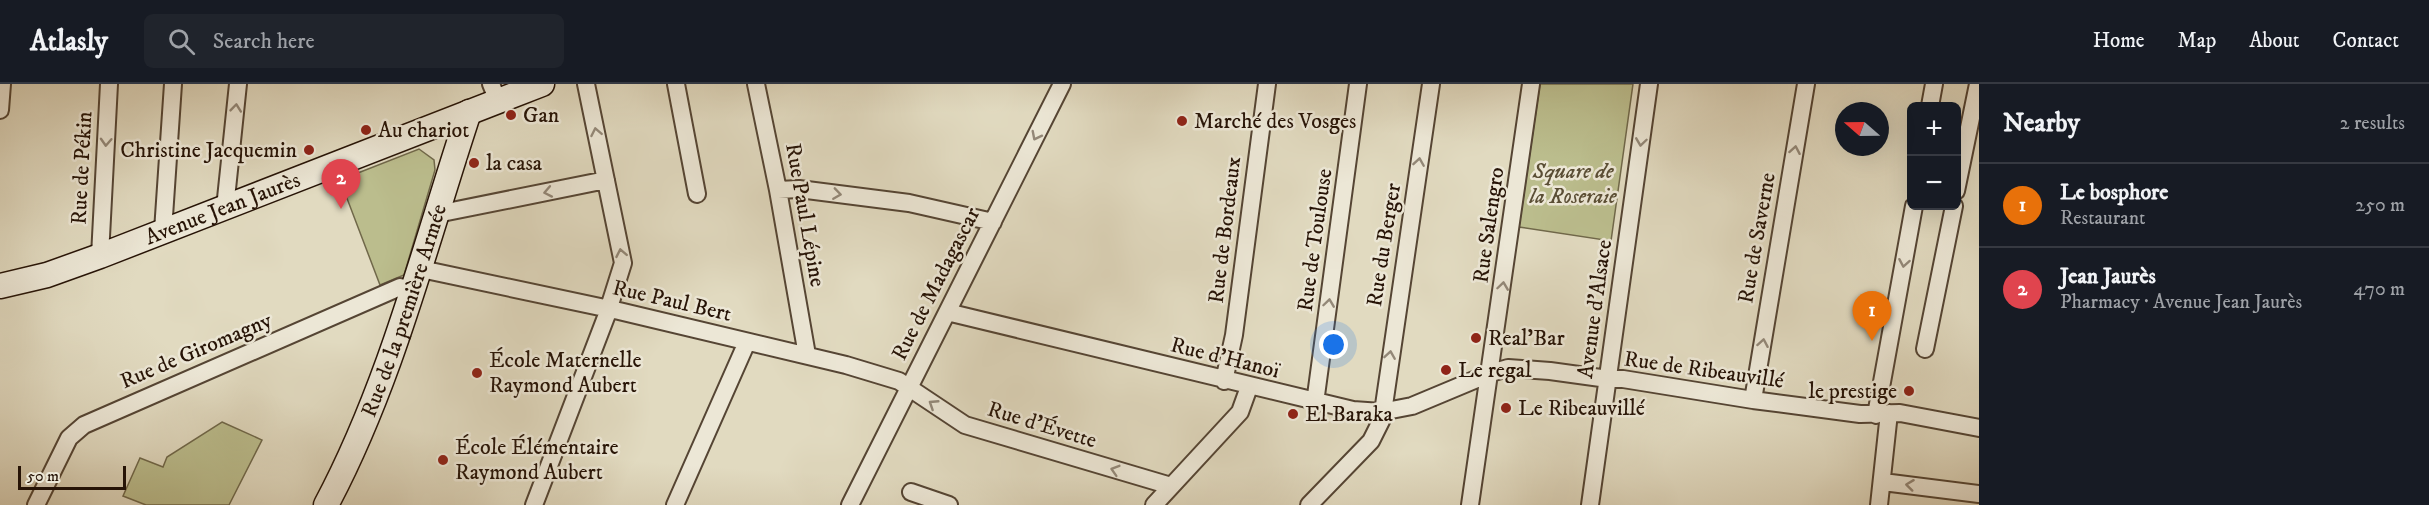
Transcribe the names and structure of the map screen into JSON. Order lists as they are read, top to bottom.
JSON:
{
  "streets": {
    "main road": ["Avenue Jean Jaurès", "Rue de la première Armée"],
    "street": [
      "Rue de Pékin",
      "Rue Paul Lépine",
      "Rue Salengro",
      "Rue de Bordeaux",
      "Rue de Saverne",
      "Rue de Toulouse",
      "Rue du Berger",
      "Rue de Madagascar",
      "Rue Paul Bert",
      "Avenue d'Alsace",
      "Rue de Giromagny",
      "Rue d'Hanoï",
      "Rue de Ribeauvillé",
      "Rue d'Évette"
    ]
  },
  "crossings": [
    ["Rue de Pékin", "Avenue Jean Jaurès"],
    ["Avenue Jean Jaurès", "Rue de la première Armée"],
    ["Rue Paul Lépine", "Rue Paul Bert"],
    ["Rue Salengro", "Rue d'Hanoï"],
    ["Rue Salengro", "Rue de Ribeauvillé"],
    ["Rue de Bordeaux", "Rue d'Hanoï"],
    ["Rue de Saverne", "Rue de Ribeauvillé"],
    ["Rue de Toulouse", "Rue d'Hanoï"],
    ["Rue du Berger", "Rue d'Hanoï"],
    ["Rue de Madagascar", "Rue Paul Bert"],
    ["Rue de Madagascar", "Rue d'Hanoï"],
    ["Rue de Madagascar", "Rue d'Évette"],
    ["Rue Paul Bert", "Rue de la première Armée"],
    ["Rue Paul Bert", "Rue de Giromagny"],
    ["Rue Paul Bert", "Rue d'Évette"],
    ["Avenue d'Alsace", "Rue de Ribeauvillé"],
    ["Rue de la première Armée", "Rue de Giromagny"],
    ["Rue d'Hanoï", "Rue de Ribeauvillé"]
  ],
  "one_way": [
    "Rue Salengro",
    "Rue de Toulouse",
    "Rue du Berger",
    "Avenue d'Alsace",
    "Rue d'Évette"
  ],
  "parks": ["Square de la Roseraie"],
  "places": [
    "Gan",
    "Marché des Vosges",
    "Au chariot",
    "Christine Jacquemin",
    "la casa",
    "Real'Bar",
    "Le regal",
    "École Maternelle Raymond Aubert",
    "le prestige",
    "Le Ribeauvillé",
    "El Baraka",
    "École Élémentaire Raymond Aubert"
  ],
  "scale_bar": "50 m",
  "north": "left",
  "page": {
    "header": "Atlasly",
    "search": "Search here",
    "nav": [
      "Home",
      "Map",
      "About",
      "Contact"
    ],
    "heading": ["Nearby", "2 results"],
    "map_buttons": ["+", "−"],
    "pins": ["2", "1"],
    "list": [
      {
        "mark": "1",
        "name": "Le bosphore",
        "note": "Restaurant",
        "value": "250 m"
      },
      {
        "mark": "2",
        "name": "Jean Jaurès",
        "note": "Pharmacy · Avenue Jean Jaurès",
        "value": "470 m"
      }
    ],
    "scale": "50 m"
  }
}
